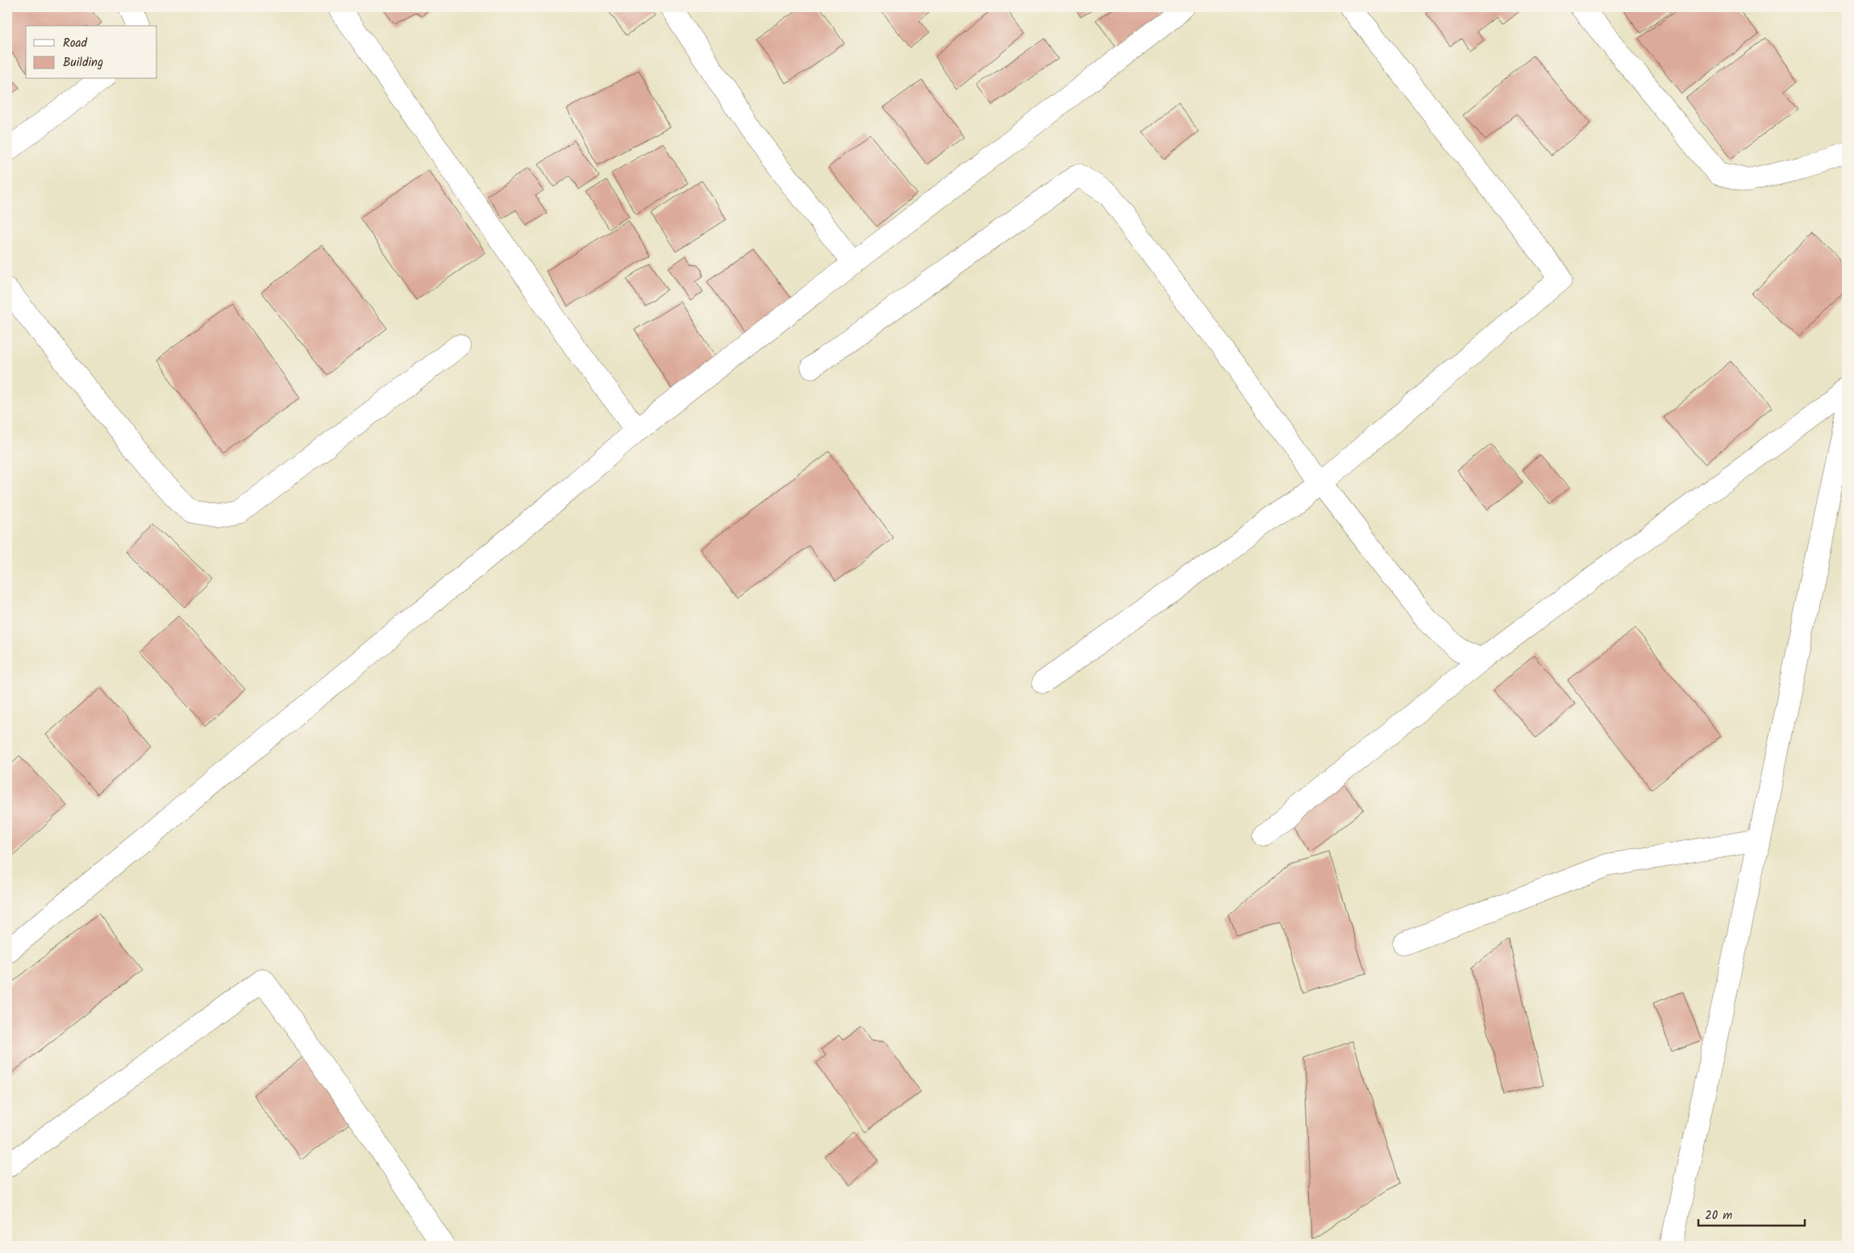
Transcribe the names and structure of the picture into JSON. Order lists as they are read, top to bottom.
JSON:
{
  "legend": ["Road", "Building"],
  "scale_bar": "20 m"
}
